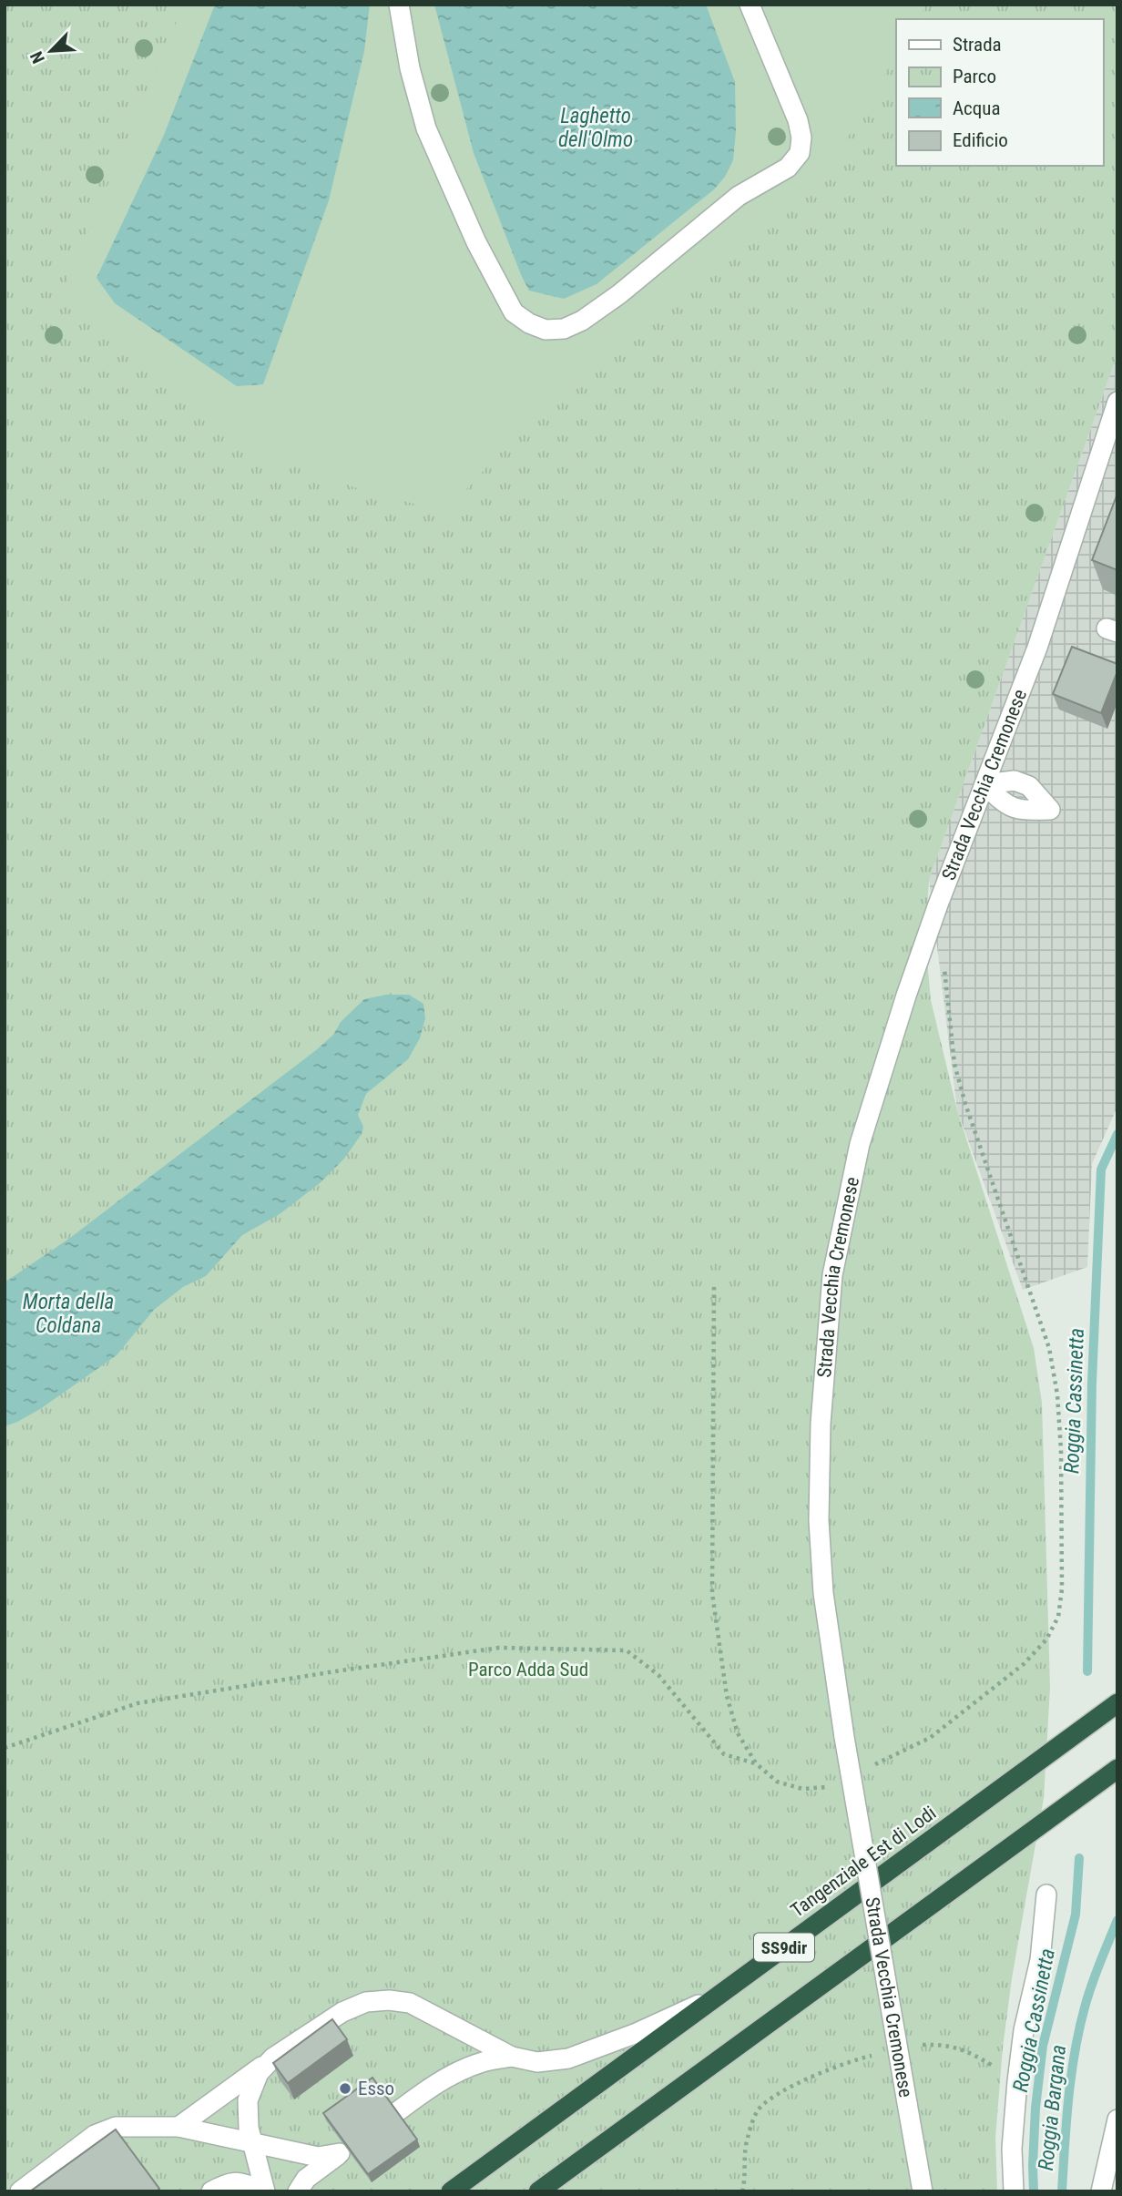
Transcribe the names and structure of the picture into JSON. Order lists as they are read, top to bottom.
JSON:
{
  "streets": {
    "highway": ["Tangenziale Est di Lodi", "SS9dir"],
    "street": ["Strada Vecchia Cremonese"]
  },
  "water": [
    "Laghetto dell'Olmo",
    "Morta della Coldana",
    "Roggia Cassinetta",
    "Roggia Bargana"
  ],
  "parks": ["Parco Adda Sud"],
  "places": ["Esso"],
  "legend": [
    "Strada",
    "Parco",
    "Acqua",
    "Edificio"
  ],
  "north": "bottom left"
}
